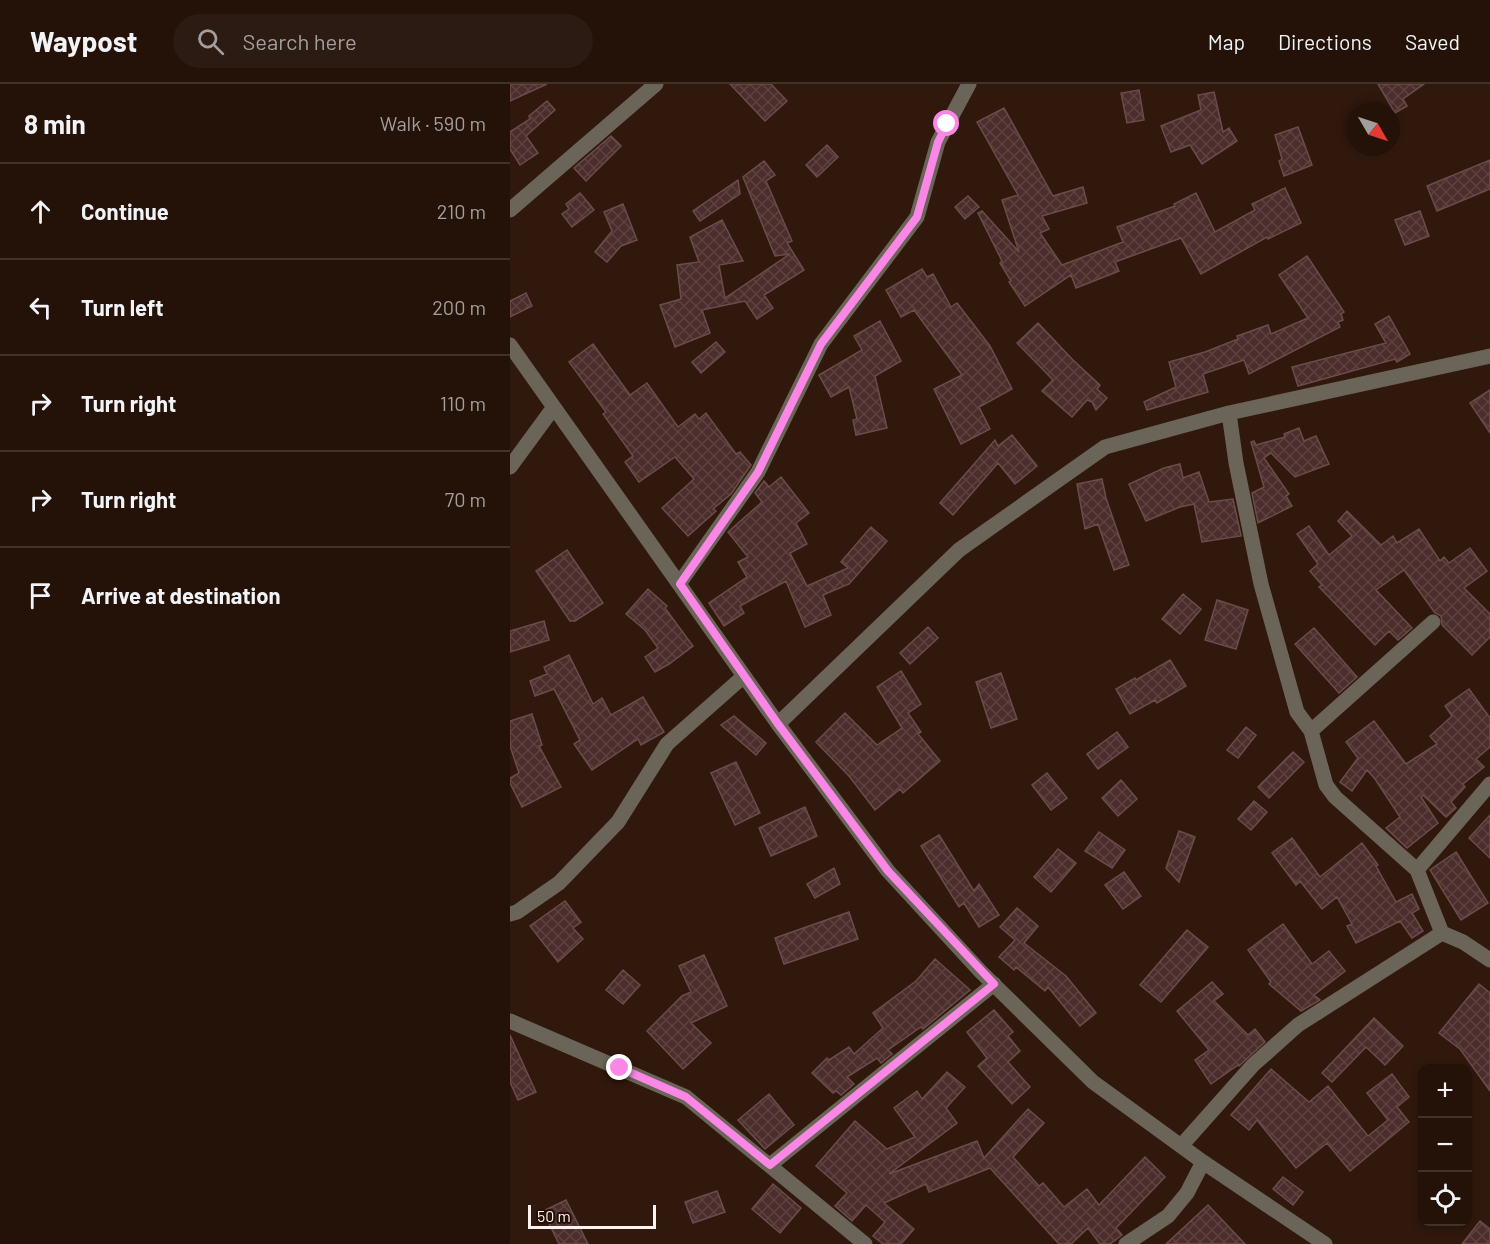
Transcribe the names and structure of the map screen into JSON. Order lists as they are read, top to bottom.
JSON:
{
  "scale_bar": "50 m",
  "north": "bottom right",
  "page": {
    "header": "Waypost",
    "search": "Search here",
    "nav": ["Map", "Directions", "Saved"],
    "heading": ["8 min", "Walk · 590 m"],
    "list": [
      ["Continue", "210 m"],
      ["Turn left", "200 m"],
      ["Turn right", "110 m"],
      ["Turn right", "70 m"],
      "Arrive at destination"
    ],
    "map_buttons": ["+", "−"],
    "scale": "50 m"
  }
}
